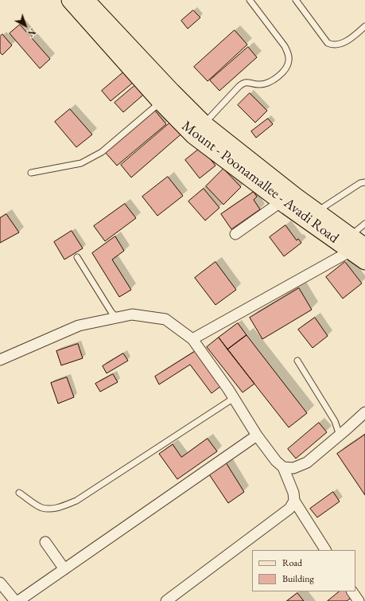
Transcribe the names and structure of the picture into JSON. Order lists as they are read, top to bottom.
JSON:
{
  "streets": {
    "main road": ["Mount - Poonamallee - Avadi Road"]
  },
  "legend": ["Road", "Building"],
  "north": "bottom right"
}
